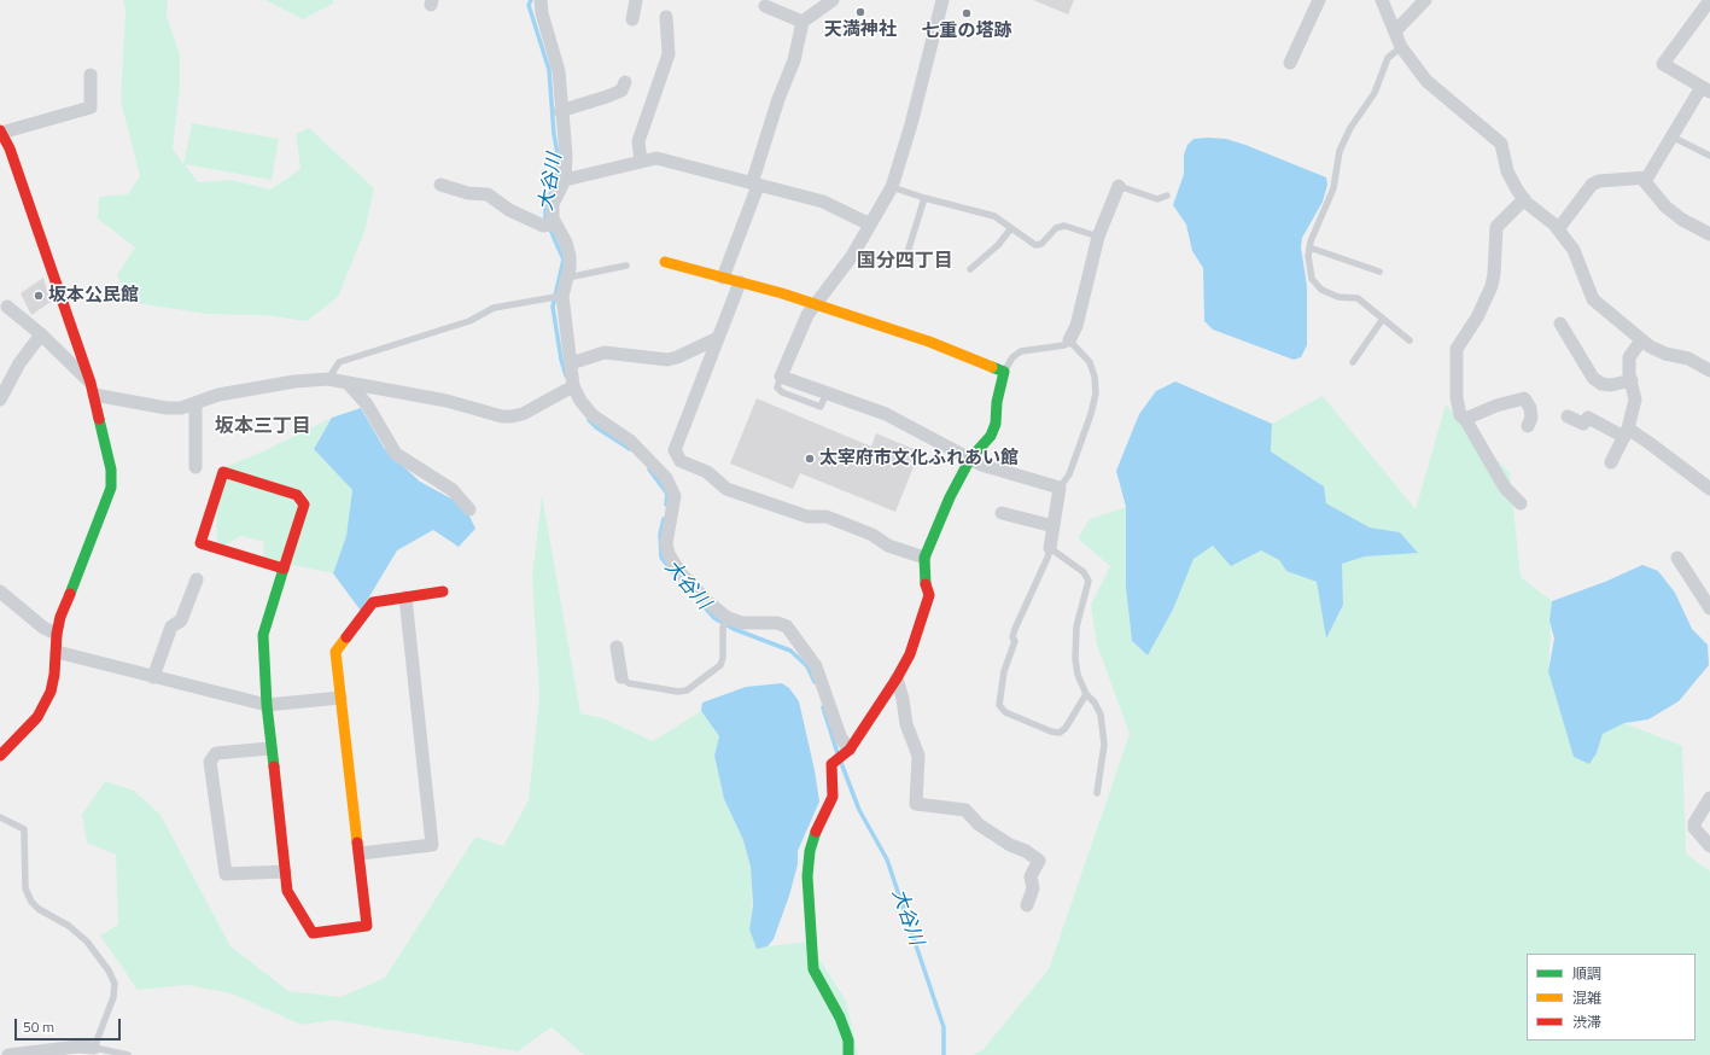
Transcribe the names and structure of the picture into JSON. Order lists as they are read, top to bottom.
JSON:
{
  "districts": ["国分四丁目", "坂本三丁目"],
  "water": ["大谷川"],
  "places": [
    "天満神社",
    "七重の塔跡",
    "坂本公民館",
    "太宰府市文化ふれあい館"
  ],
  "legend": ["順調", "混雑", "渋滞"],
  "scale_bar": "50 m"
}
